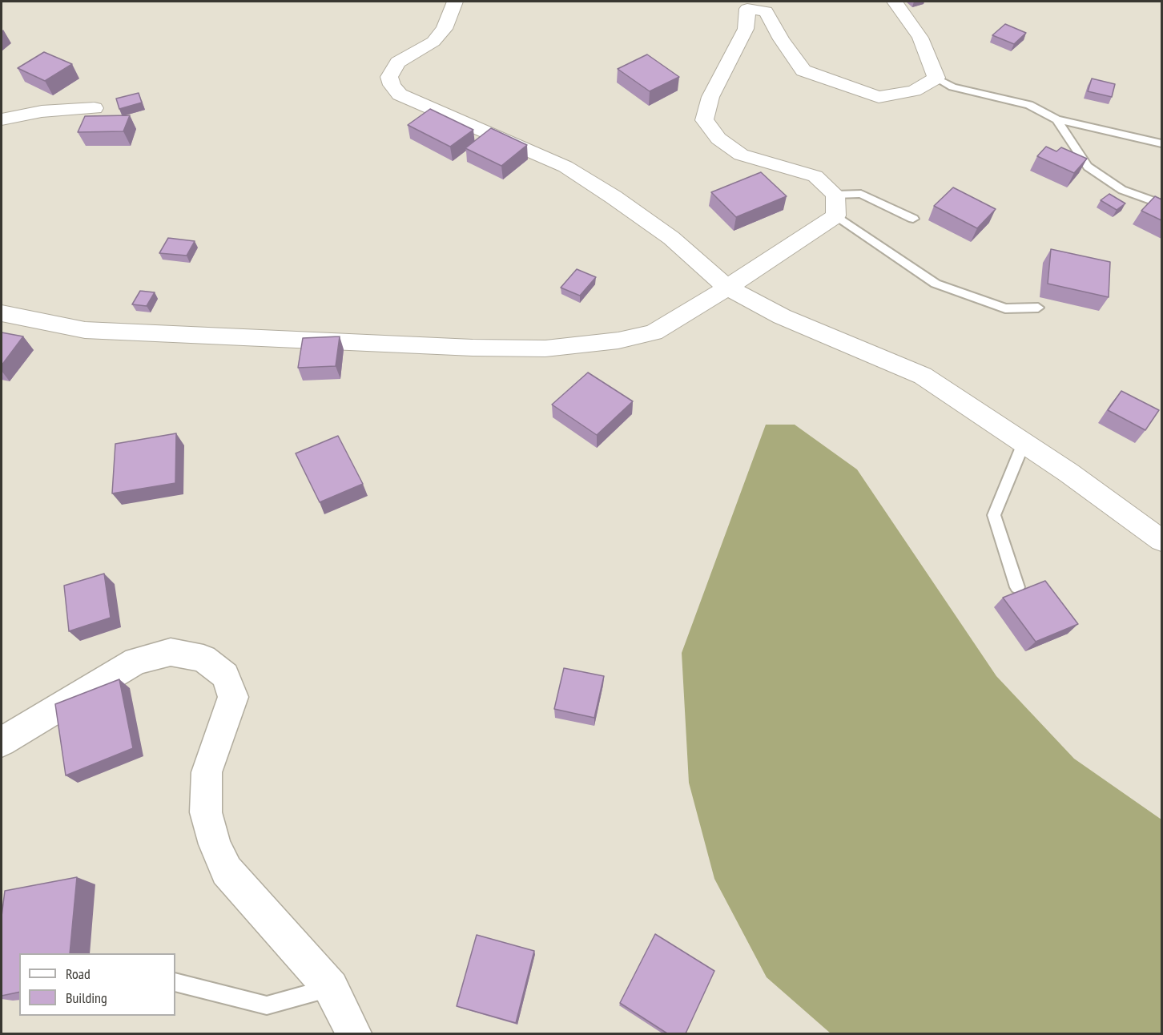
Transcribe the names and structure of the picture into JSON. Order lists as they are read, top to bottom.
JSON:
{
  "legend": ["Road", "Building"]
}
